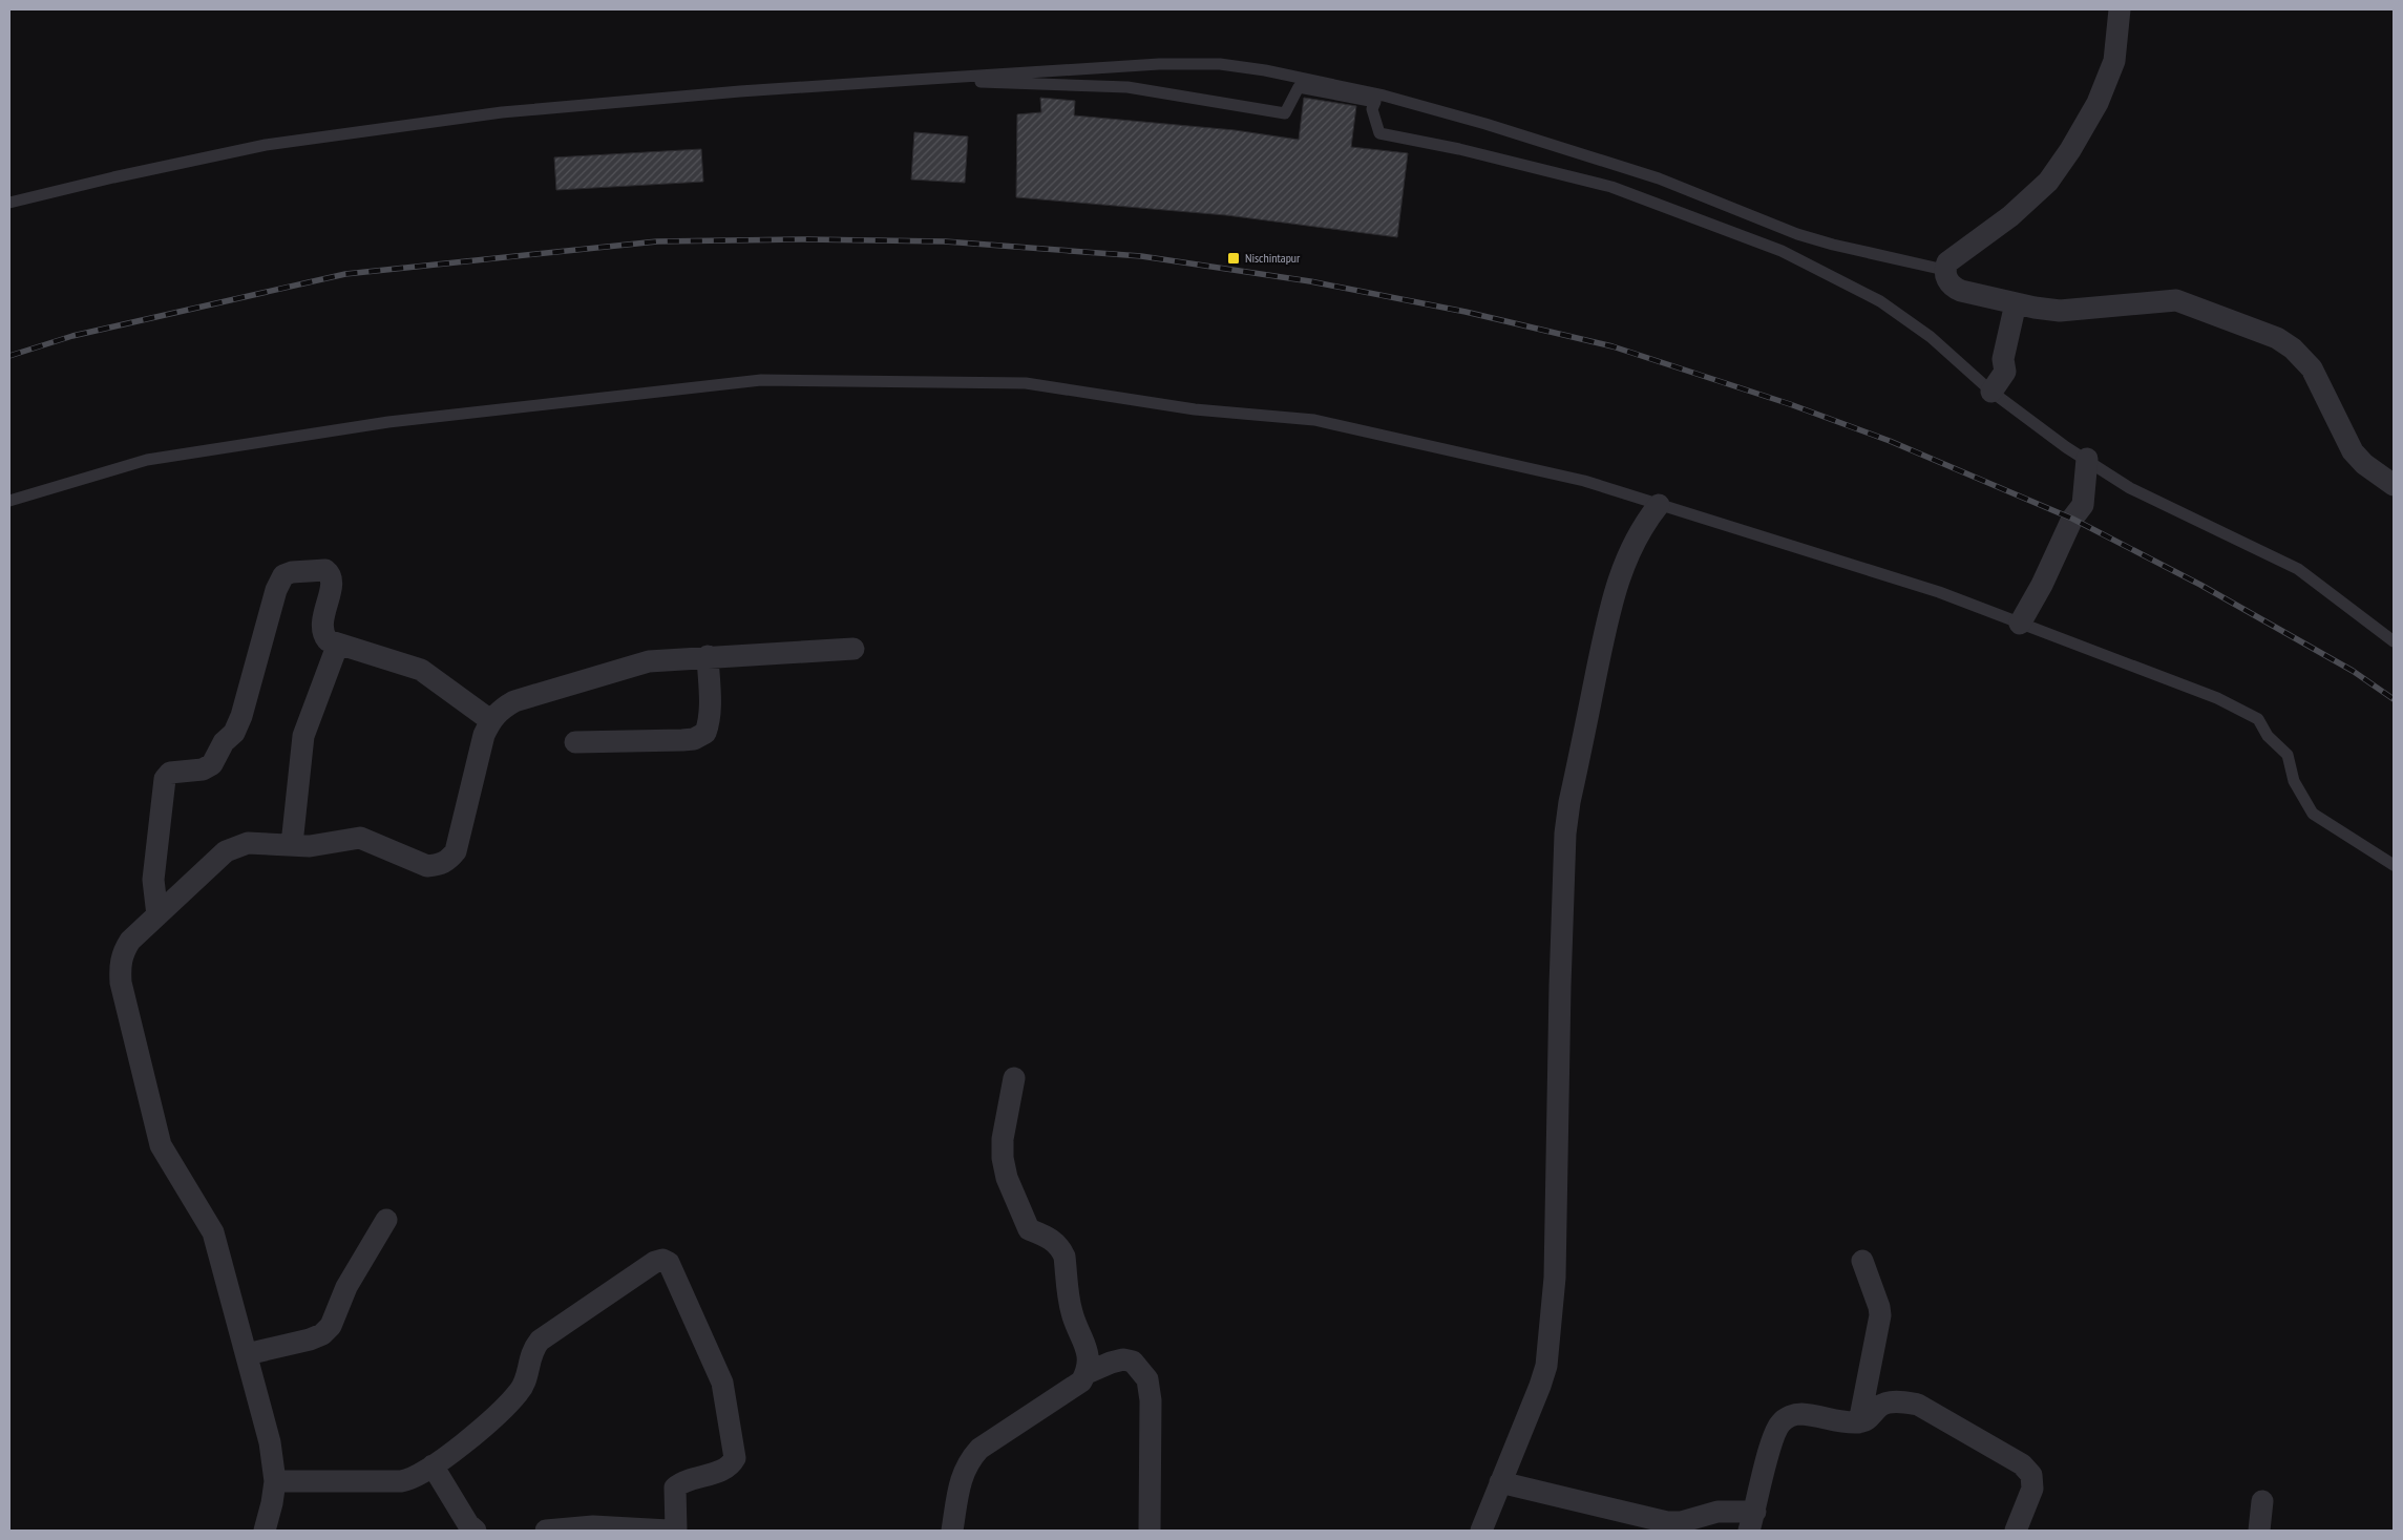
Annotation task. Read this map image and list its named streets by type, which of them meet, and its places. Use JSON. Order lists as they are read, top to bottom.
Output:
{
  "places": {
    "transit": ["Nischintapur"]
  }
}
